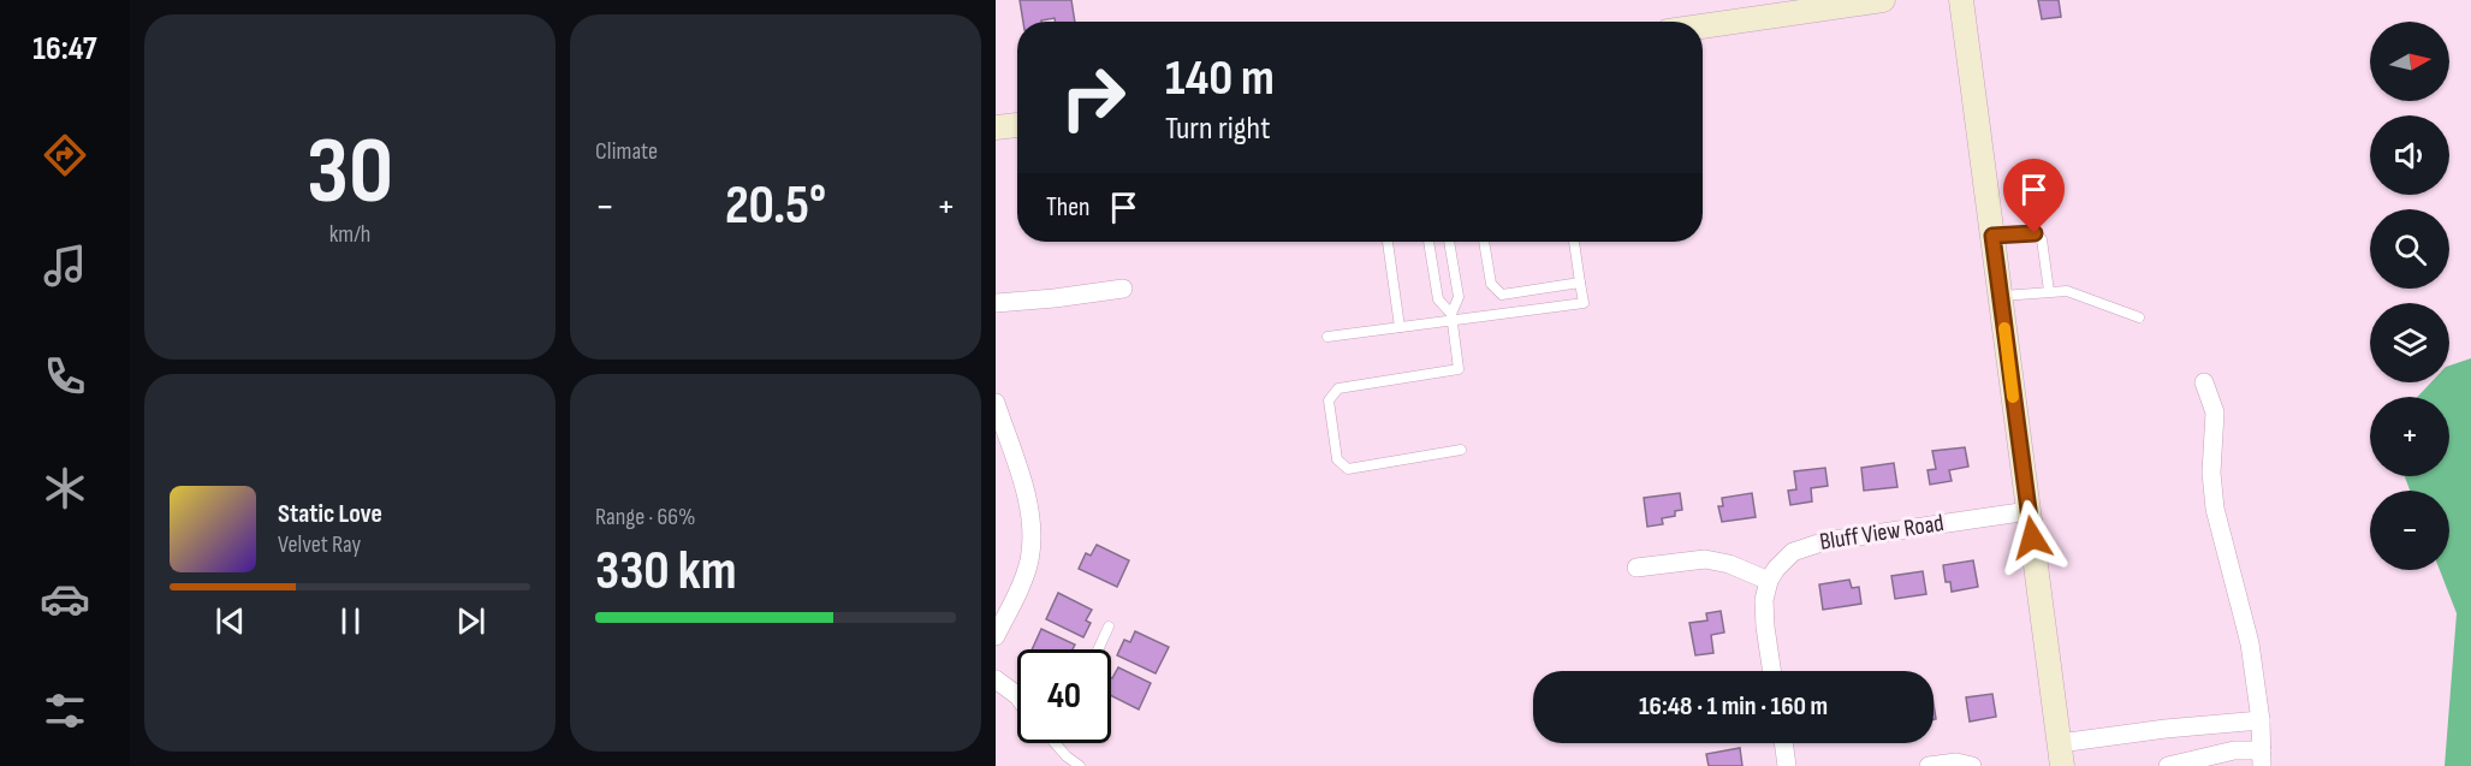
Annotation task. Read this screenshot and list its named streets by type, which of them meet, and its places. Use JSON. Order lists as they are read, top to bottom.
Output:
{
  "streets": {
    "street": ["Bluff View Road"]
  },
  "north": "right",
  "page": {
    "tabs": "16:47",
    "tile": [
      ["30", "km/h"],
      "Climate",
      ["Range · 66%", "330 km"]
    ],
    "map_buttons": ["+", "−"],
    "turn": ["140 m", "Turn right"],
    "then": "Then",
    "heat": ["−", "20.5°", "+"],
    "song": ["Static Love", "Velvet Ray"],
    "limit": "40",
    "trip": "16:48 · 1 min · 160 m"
  }
}
